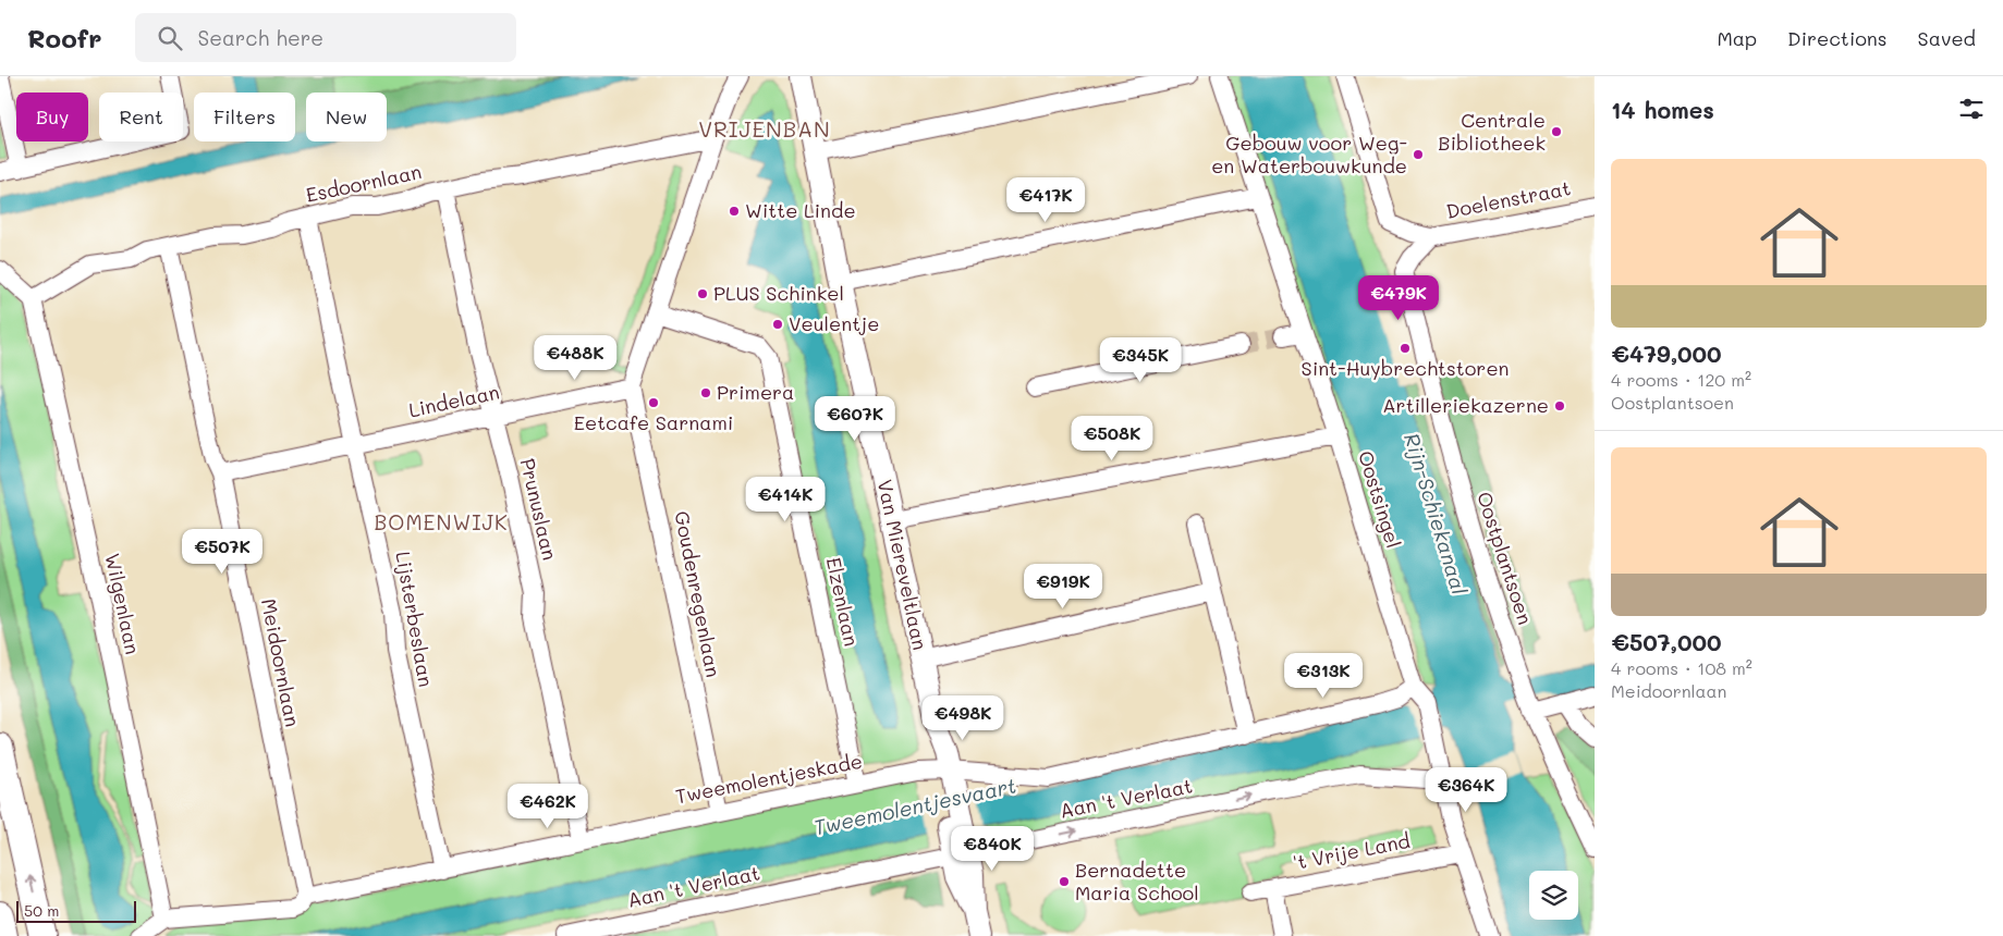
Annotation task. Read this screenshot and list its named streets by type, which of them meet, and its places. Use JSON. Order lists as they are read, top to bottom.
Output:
{
  "streets": {
    "main road": ["Van Miereveltlaan"],
    "street": [
      "Esdoornlaan",
      "Doelenstraat",
      "Lindelaan",
      "Oostsingel",
      "Prunuslaan",
      "Oostplantsoen",
      "Goudenregenlaan",
      "Elzenlaan",
      "Wilgenlaan",
      "Lijsterbeslaan",
      "Meidoornlaan",
      "Tweemolentjeskade",
      "Aan 't Verlaat",
      "'t Vrije Land"
    ]
  },
  "crossings": [
    ["Esdoornlaan", "Prunuslaan"],
    ["Esdoornlaan", "Wilgenlaan"],
    ["Esdoornlaan", "Lijsterbeslaan"],
    ["Esdoornlaan", "Meidoornlaan"],
    ["Doelenstraat", "Oostplantsoen"],
    ["Lindelaan", "Prunuslaan"],
    ["Lindelaan", "Goudenregenlaan"],
    ["Lindelaan", "Lijsterbeslaan"],
    ["Lindelaan", "Meidoornlaan"],
    ["Oostsingel", "Tweemolentjeskade"],
    ["Oostsingel", "Aan 't Verlaat"],
    ["Oostsingel", "'t Vrije Land"],
    ["Prunuslaan", "Tweemolentjeskade"],
    ["Van Miereveltlaan", "Tweemolentjeskade"],
    ["Van Miereveltlaan", "Aan 't Verlaat"],
    ["Goudenregenlaan", "Tweemolentjeskade"],
    ["Elzenlaan", "Tweemolentjeskade"],
    ["Wilgenlaan", "Tweemolentjeskade"],
    ["Lijsterbeslaan", "Tweemolentjeskade"],
    ["Meidoornlaan", "Tweemolentjeskade"]
  ],
  "one_way": ["Aan 't Verlaat"],
  "districts": ["VRIJENBAN", "BOMENWIJK"],
  "water": ["Rijn-Schiekanaal", "Tweemolentjesvaart"],
  "places": [
    "Centrale Bibliotheek",
    "Gebouw voor Weg- en Waterbouwkunde",
    "Witte Linde",
    "PLUS Schinkel",
    "Veulentje",
    "Sint-Huybrechtstoren",
    "Primera",
    "Eetcafe Sarnami",
    "Artilleriekazerne",
    "Bernadette Maria School"
  ],
  "scale_bar": "50 m",
  "page": {
    "header": "Roofr",
    "search": "Search here",
    "nav": ["Map", "Directions", "Saved"],
    "heading": "14 homes",
    "chip": [
      "Buy",
      "Rent",
      "Filters",
      "New"
    ],
    "list": [
      {
        "name": "€479,000",
        "note": "4 rooms · 120 m² · Oostplantsoen"
      },
      {
        "name": "€507,000",
        "note": "4 rooms · 108 m² · Meidoornlaan"
      }
    ],
    "price": [
      "€417K",
      "€479K",
      "€488K",
      "€345K",
      "€607K",
      "€508K",
      "€414K",
      "€507K",
      "€919K",
      "€313K",
      "€498K",
      "€364K",
      "€462K",
      "€840K"
    ],
    "scale": "50 m"
  }
}
